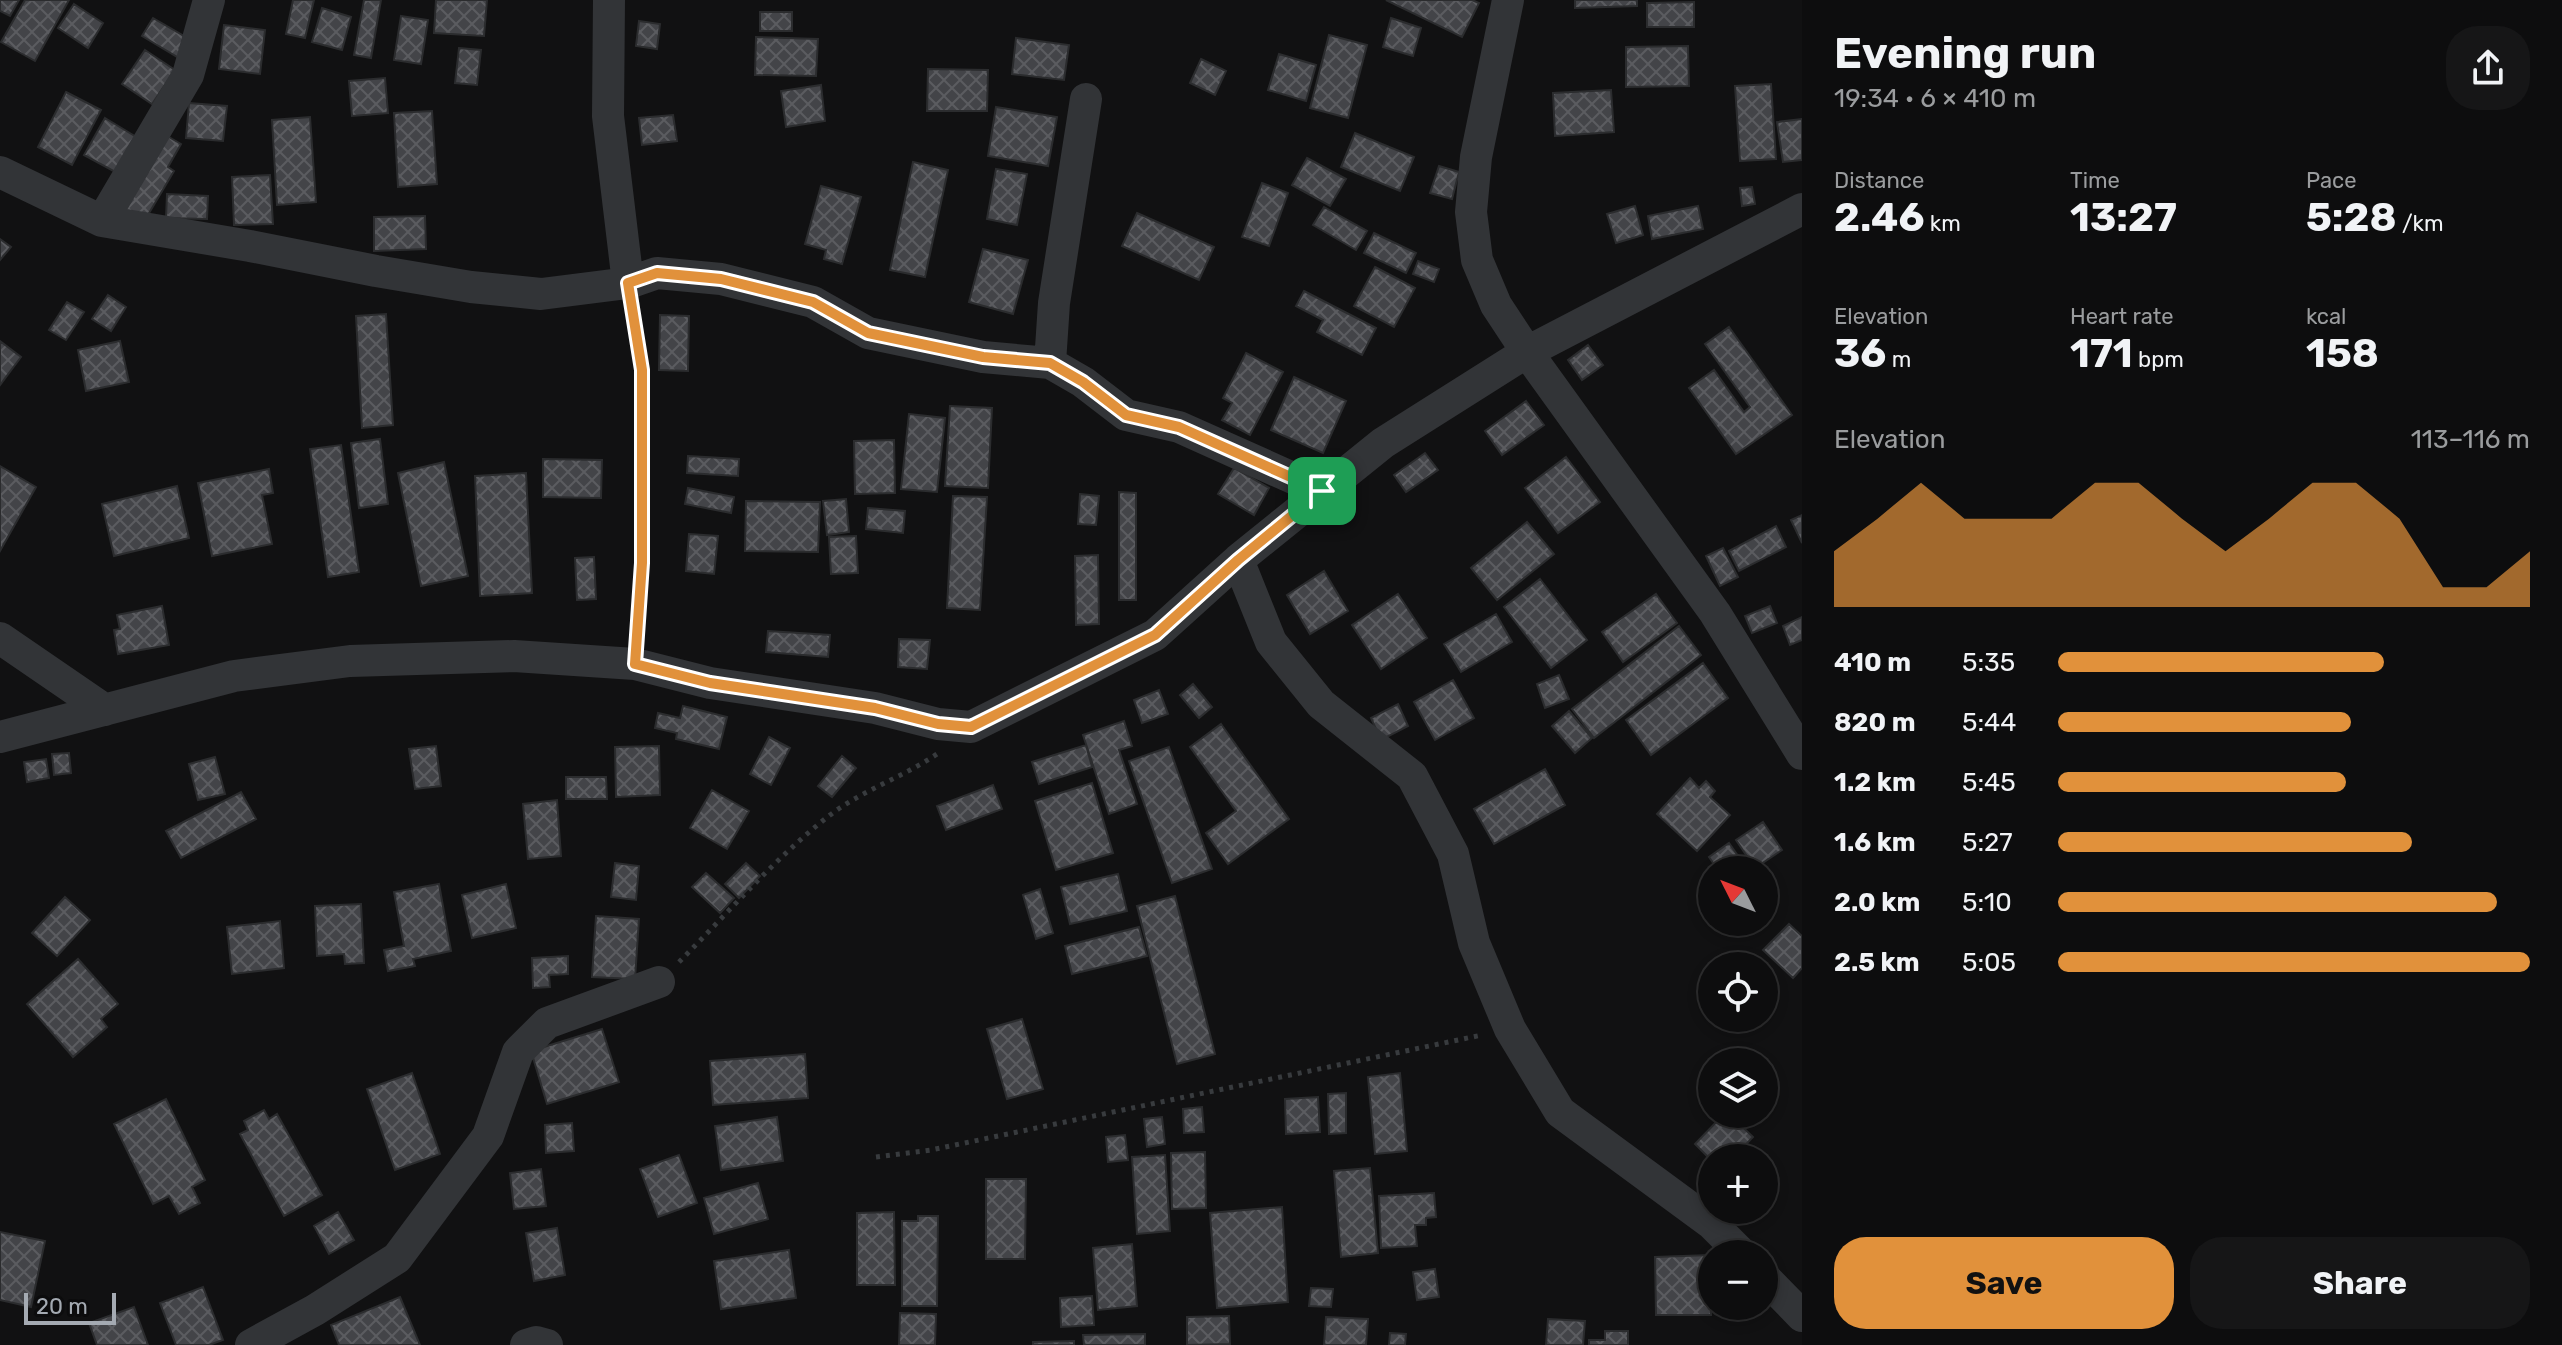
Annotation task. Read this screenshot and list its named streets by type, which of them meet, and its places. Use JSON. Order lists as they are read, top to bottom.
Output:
{
  "scale_bar": "20 m",
  "north": "top left",
  "page": {
    "heading": ["Evening run", "19:34 · 6 × 410 m"],
    "stats": [
      ["Distance", "2.46 km"],
      ["Time", "13:27"],
      ["Pace", "5:28 /km"],
      ["Elevation", "36 m"],
      ["Heart rate", "171 bpm"],
      ["kcal", "158"]
    ],
    "chart": ["Elevation", "113–116 m"],
    "list": [
      {
        "name": "410 m",
        "note": "5:35"
      },
      {
        "name": "820 m",
        "note": "5:44"
      },
      {
        "name": "1.2 km",
        "note": "5:45"
      },
      {
        "name": "1.6 km",
        "note": "5:27"
      },
      {
        "name": "2.0 km",
        "note": "5:10"
      },
      {
        "name": "2.5 km",
        "note": "5:05"
      }
    ],
    "map_buttons": ["+", "−"],
    "buttons": ["Save", "Share"],
    "scale": "20 m"
  }
}
